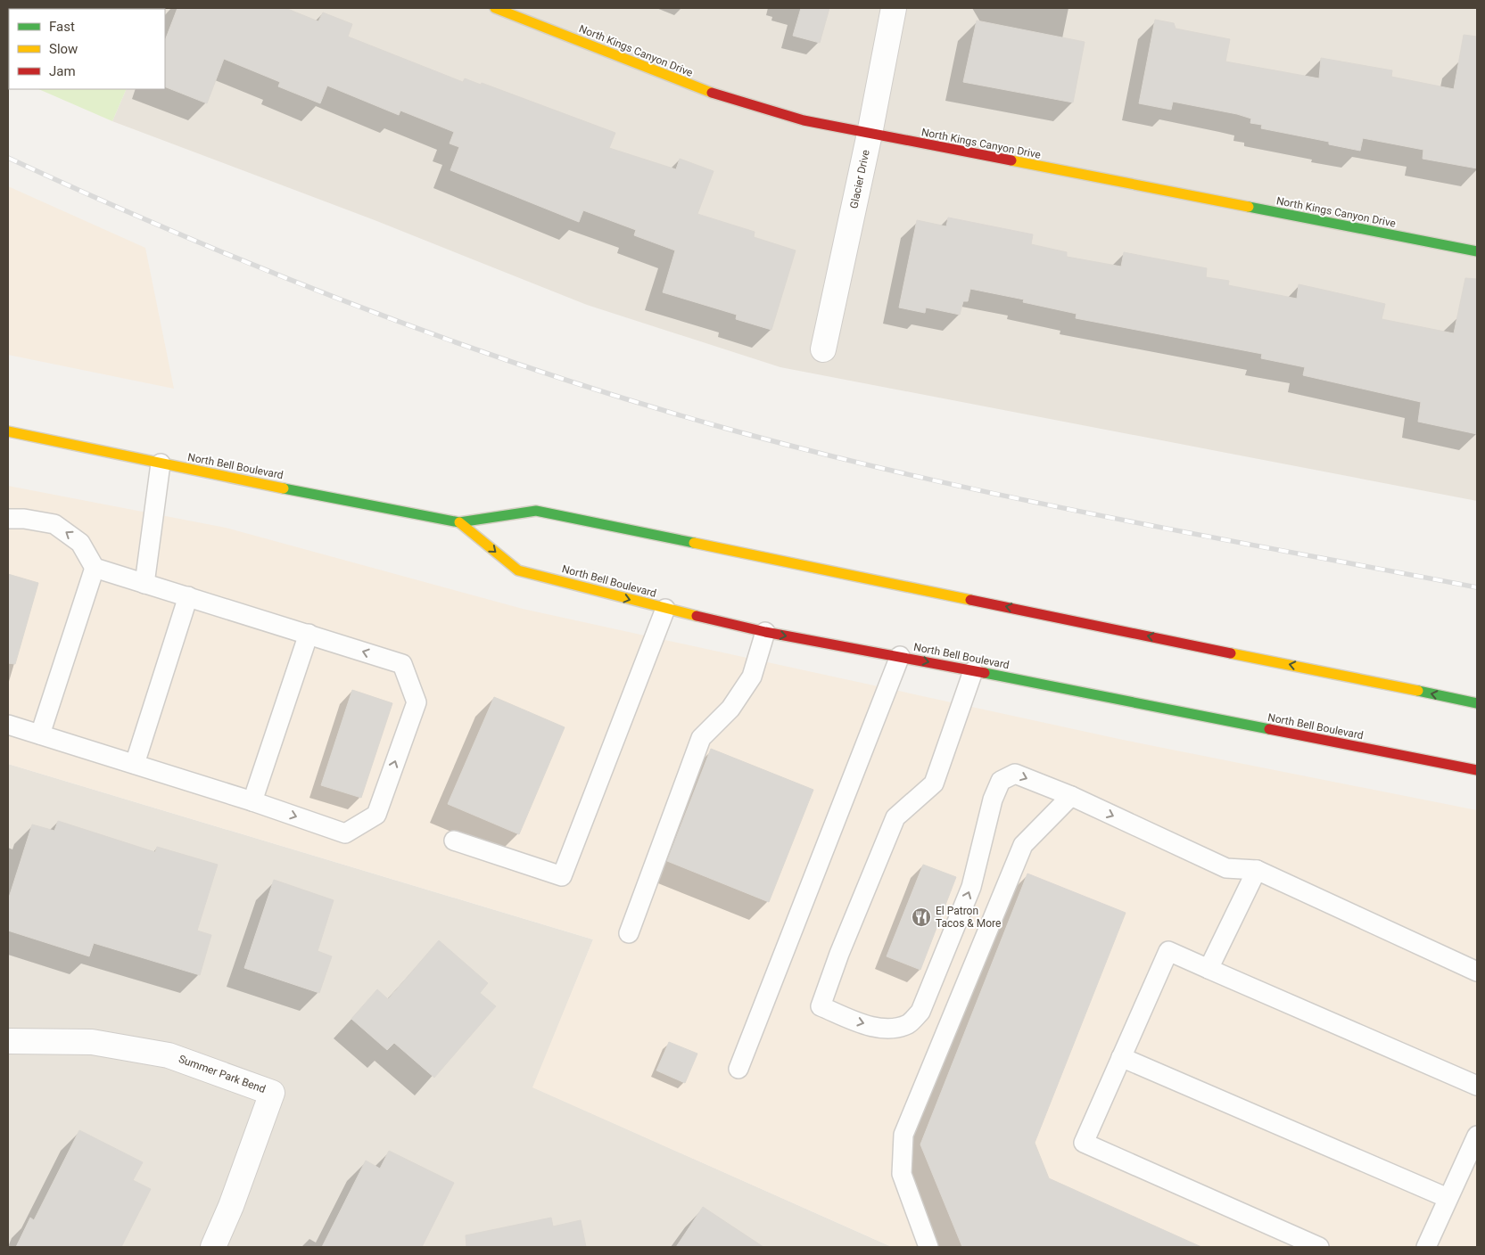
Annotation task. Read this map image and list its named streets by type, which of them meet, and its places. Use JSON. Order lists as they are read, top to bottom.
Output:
{
  "streets": {
    "main road": ["North Kings Canyon Drive", "North Bell Boulevard"],
    "street": ["Glacier Drive", "Summer Park Bend"]
  },
  "crossings": [
    ["North Kings Canyon Drive", "Glacier Drive"]
  ],
  "places": {
    "restaurant": ["El Patron Tacos & More"]
  },
  "legend": ["Fast", "Slow", "Jam"]
}
